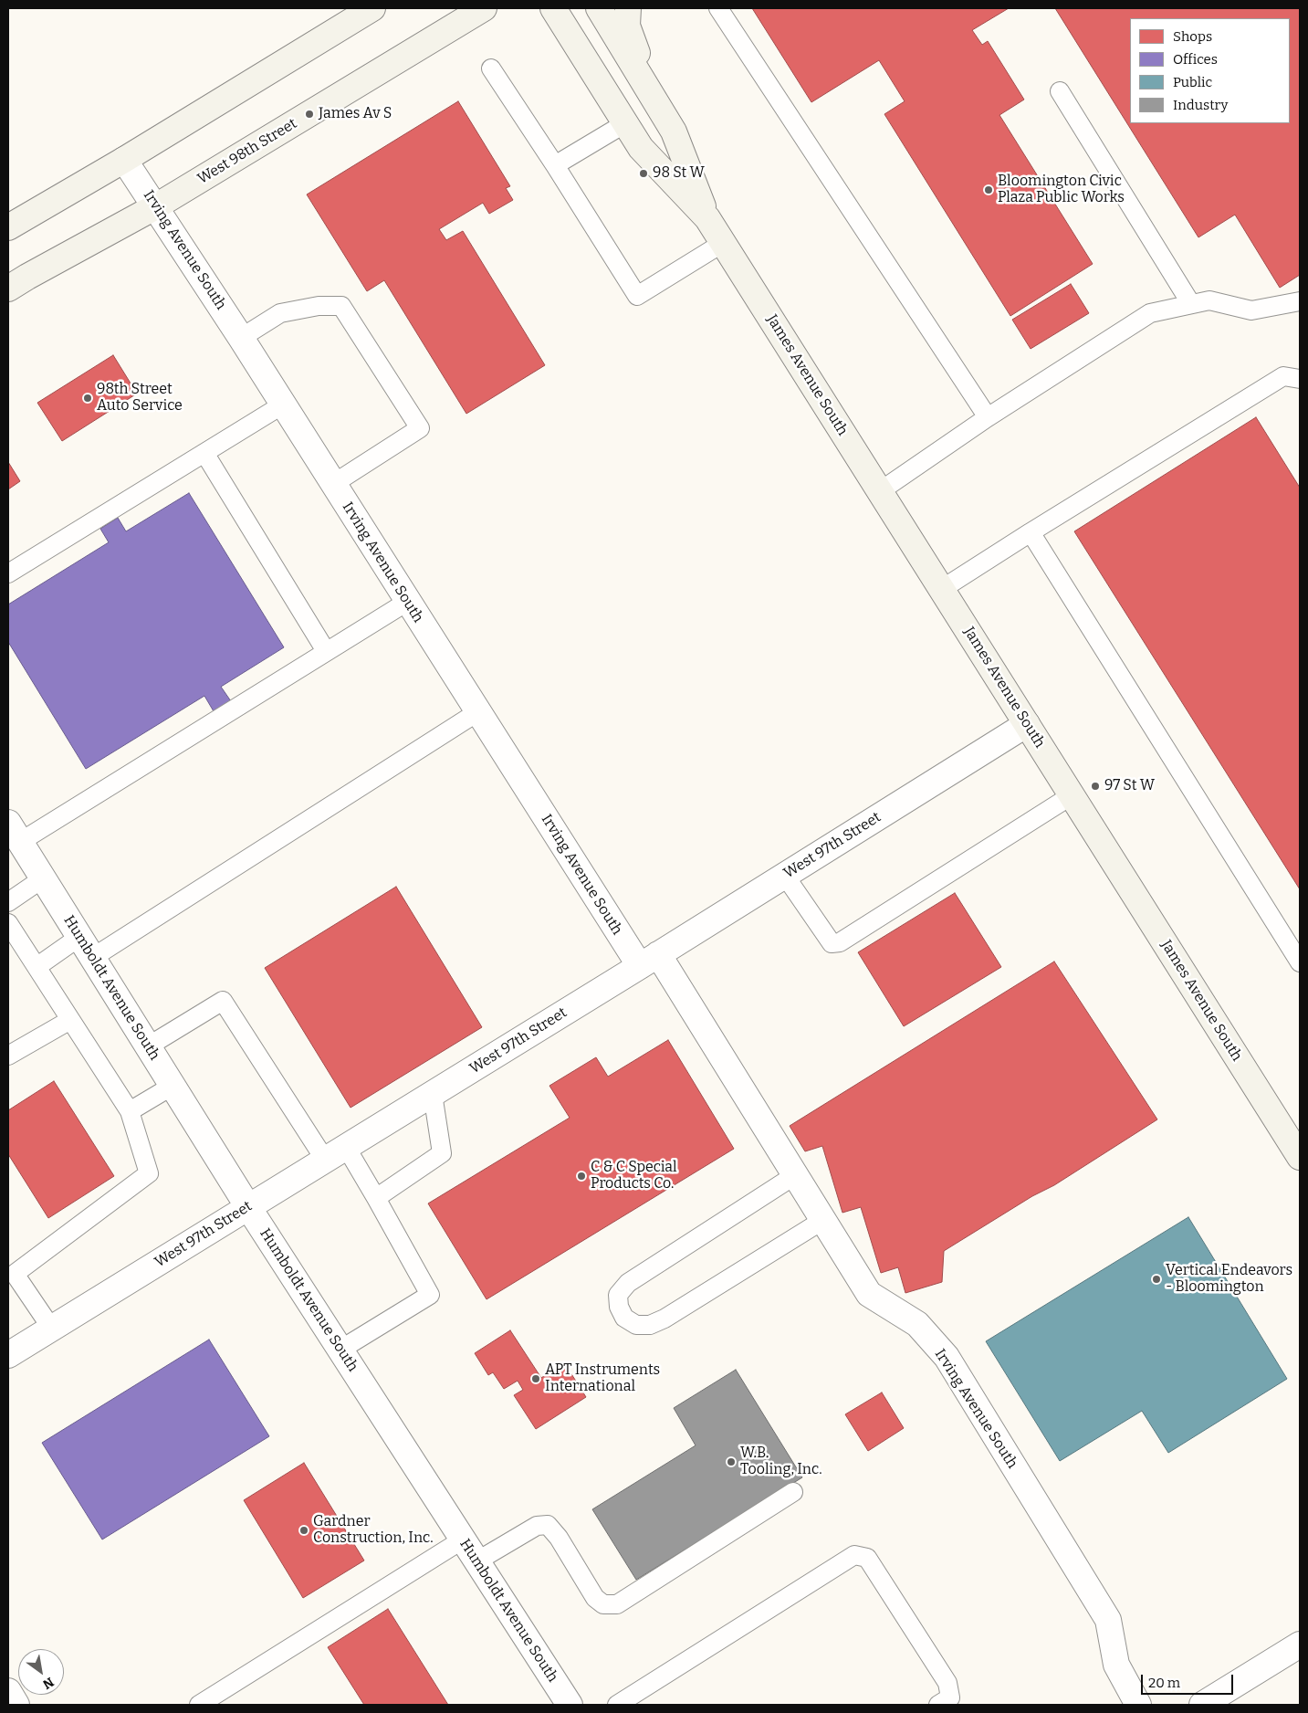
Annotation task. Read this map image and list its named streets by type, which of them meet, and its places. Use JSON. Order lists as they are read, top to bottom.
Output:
{
  "streets": {
    "street": [
      "West 98th Street",
      "Irving Avenue South",
      "James Avenue South",
      "West 97th Street",
      "Humboldt Avenue South"
    ]
  },
  "crossings": [
    ["West 98th Street", "Irving Avenue South"],
    ["Irving Avenue South", "West 97th Street"],
    ["James Avenue South", "West 97th Street"],
    ["West 97th Street", "Humboldt Avenue South"]
  ],
  "places": [
    "James Av S",
    "98 St W",
    "Bloomington Civic Plaza Public Works",
    "98th Street Auto Service",
    "97 St W",
    "C & C Special Products Co.",
    "Vertical Endeavors - Bloomington",
    "APT Instruments International",
    "W.B. Tooling, Inc.",
    "Gardner Construction, Inc."
  ],
  "legend": [
    "Shops",
    "Offices",
    "Public",
    "Industry"
  ],
  "scale_bar": "20 m",
  "north": "bottom right"
}
